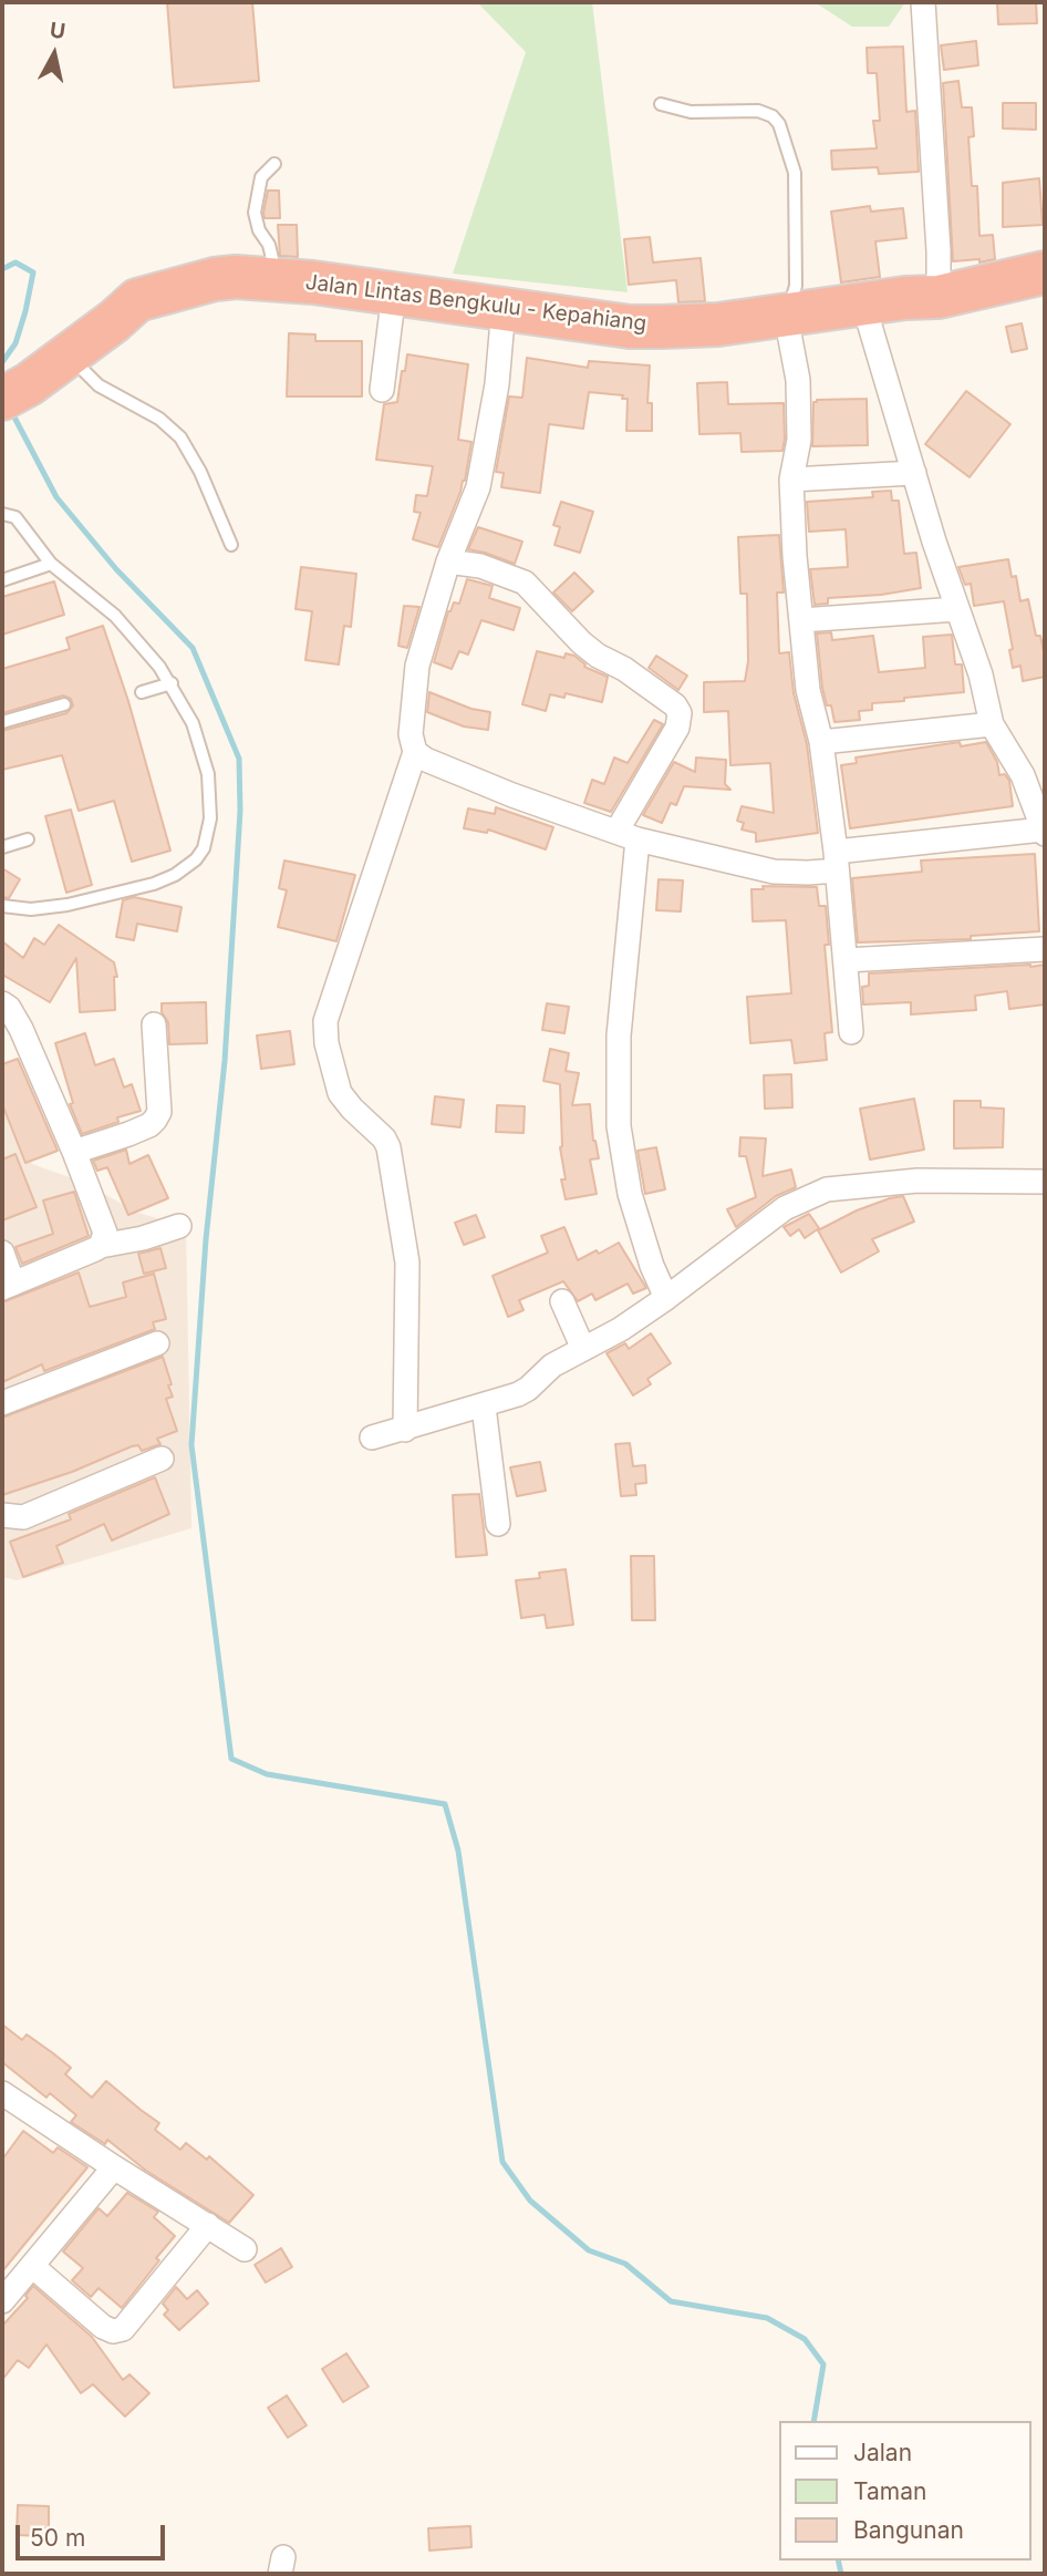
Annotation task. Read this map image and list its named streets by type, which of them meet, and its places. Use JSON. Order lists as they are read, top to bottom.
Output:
{
  "streets": {
    "highway": ["Jalan Lintas Bengkulu - Kepahiang"]
  },
  "legend": ["Jalan", "Taman", "Bangunan"],
  "scale_bar": "50 m",
  "north": "top"
}
